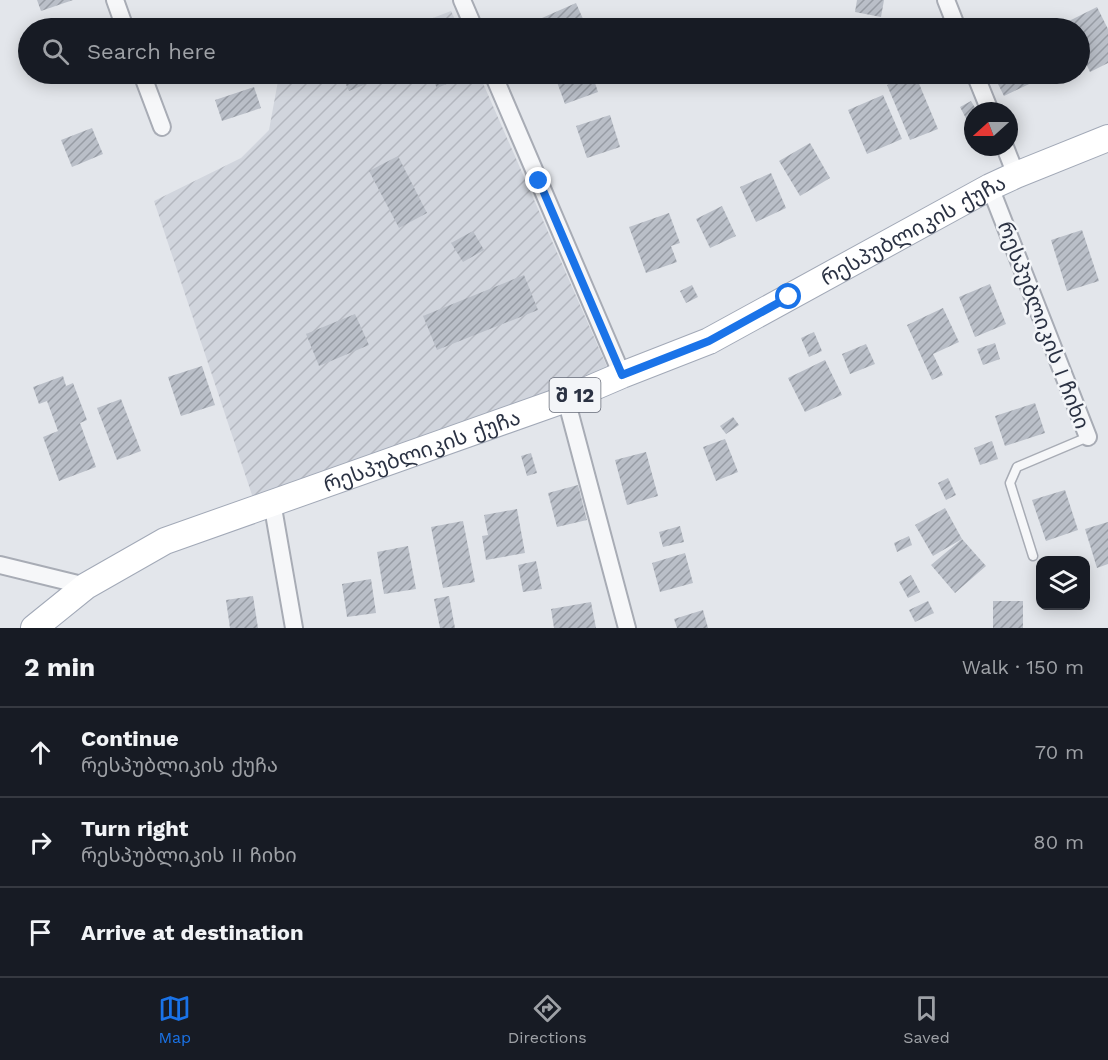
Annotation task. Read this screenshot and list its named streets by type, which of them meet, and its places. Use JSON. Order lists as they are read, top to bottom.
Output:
{
  "streets": {
    "main road": ["რესპუბლიკის ქუჩა", "შ 12"],
    "street": ["რესპუბლიკის I ჩიხი"]
  },
  "crossings": [
    ["რესპუბლიკის ქუჩა", "რესპუბლიკის I ჩიხი"]
  ],
  "north": "left",
  "page": {
    "search": "Search here",
    "heading": ["2 min", "Walk · 150 m"],
    "list": [
      ["Continue", "რესპუბლიკის ქუჩა", "70 m"],
      ["Turn right", "რესპუბლიკის II ჩიხი", "80 m"],
      "Arrive at destination"
    ],
    "nav": ["Map", "Directions", "Saved"]
  }
}
